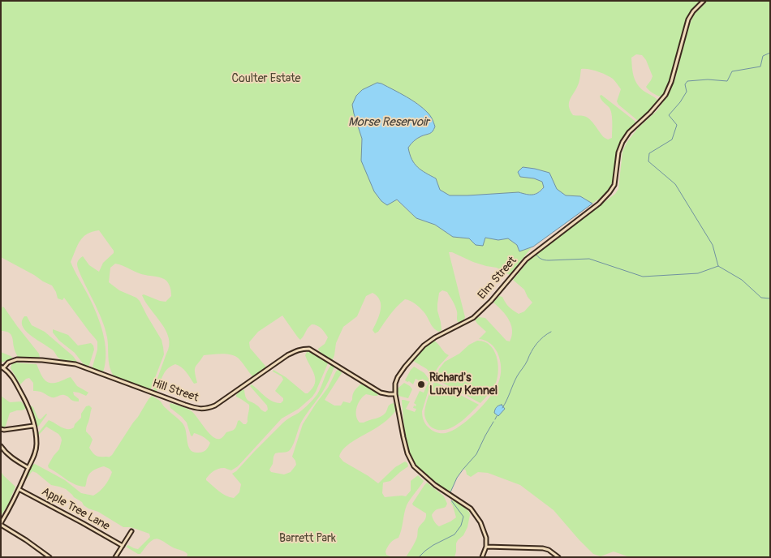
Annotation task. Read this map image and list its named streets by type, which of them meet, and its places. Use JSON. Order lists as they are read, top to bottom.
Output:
{
  "streets": {
    "street": ["Elm Street", "Hill Street", "Apple Tree Lane"]
  },
  "crossings": [
    ["Elm Street", "Hill Street"]
  ],
  "water": ["Morse Reservoir"],
  "parks": ["Coulter Estate", "Barrett Park"],
  "places": ["Richard's Luxury Kennel"]
}
